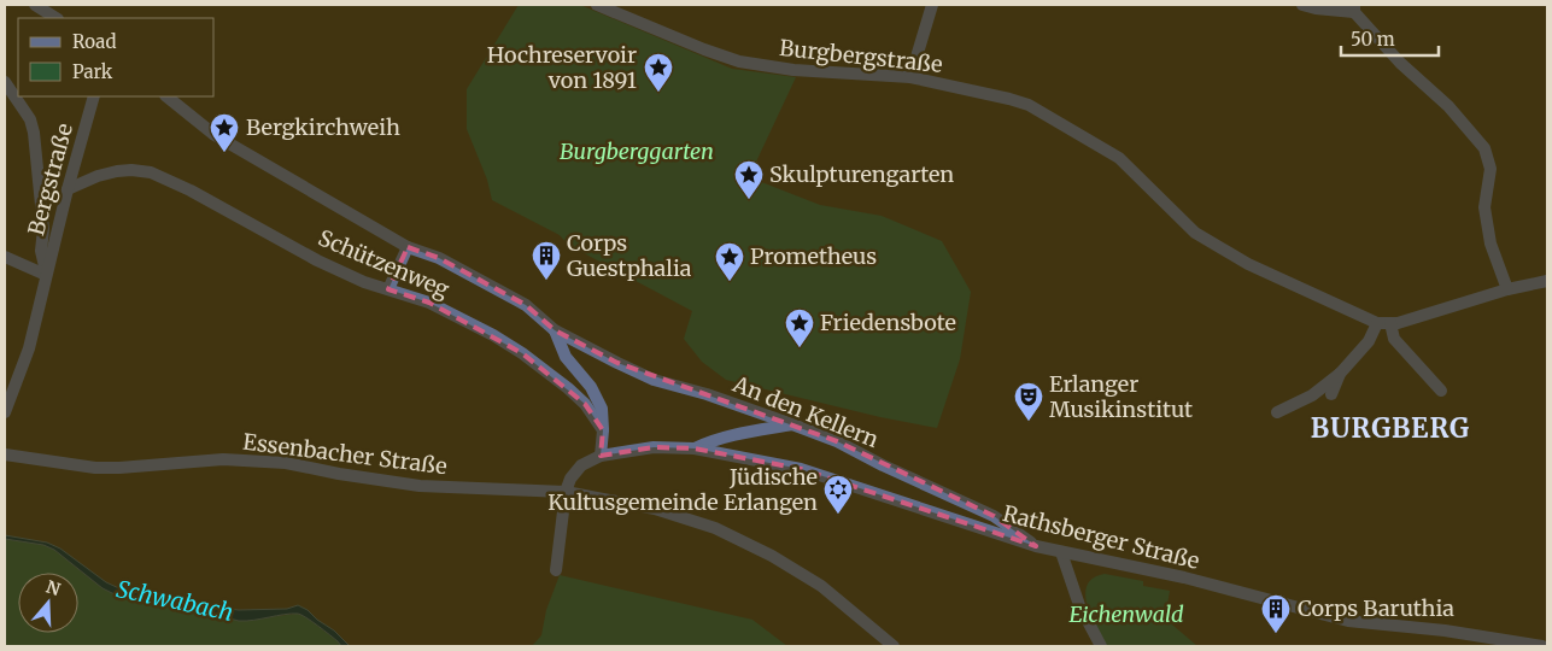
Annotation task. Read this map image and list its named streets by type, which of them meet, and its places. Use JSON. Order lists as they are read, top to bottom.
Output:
{
  "streets": {
    "street": [
      "Burgbergstraße",
      "Bergstraße",
      "Schützenweg",
      "An den Kellern",
      "Essenbacher Straße",
      "Rathsberger Straße"
    ]
  },
  "crossings": [
    ["Bergstraße", "Schützenweg"],
    ["Schützenweg", "An den Kellern"],
    ["An den Kellern", "Rathsberger Straße"],
    ["Essenbacher Straße", "Rathsberger Straße"]
  ],
  "districts": ["BURGBERG"],
  "water": ["Schwabach"],
  "parks": ["Burgberggarten", "Eichenwald"],
  "places": {
    "place": [
      "Hochreservoir von 1891",
      "Bergkirchweih",
      "Skulpturengarten",
      "Prometheus",
      "Friedensbote"
    ],
    "building": ["Corps Guestphalia", "Corps Baruthia"],
    "theatre": ["Erlanger Musikinstitut"],
    "synagogue": ["Jüdische Kultusgemeinde Erlangen"]
  },
  "legend": ["Road", "Park"],
  "scale_bar": "50 m",
  "north": "top"
}
